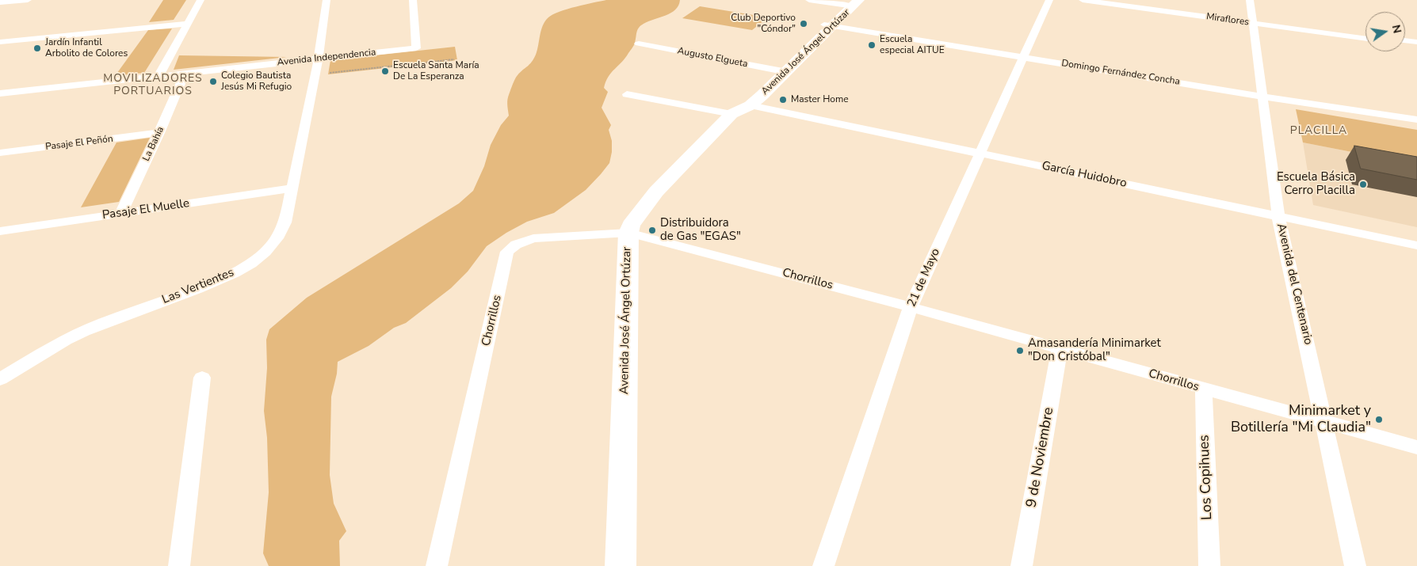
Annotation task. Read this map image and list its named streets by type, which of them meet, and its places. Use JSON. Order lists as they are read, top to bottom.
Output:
{
  "streets": {
    "street": [
      "Miraflores",
      "Avenida José Ángel Ortúzar",
      "Avenida Independencia",
      "Augusto Elgueta",
      "Domingo Fernández Concha",
      "Pasaje El Peñón",
      "La Bahía",
      "García Huidobro",
      "Pasaje El Muelle",
      "21 de Mayo",
      "Chorrillos",
      "Avenida del Centenario",
      "Las Vertientes",
      "9 de Noviembre",
      "Los Copihues"
    ]
  },
  "crossings": [
    ["Miraflores", "Avenida del Centenario"],
    ["Avenida José Ángel Ortúzar", "Augusto Elgueta"],
    ["Avenida José Ángel Ortúzar", "Domingo Fernández Concha"],
    ["Avenida José Ángel Ortúzar", "García Huidobro"],
    ["Avenida José Ángel Ortúzar", "Chorrillos"],
    ["Avenida Independencia", "La Bahía"],
    ["Avenida Independencia", "Las Vertientes"],
    ["Domingo Fernández Concha", "21 de Mayo"],
    ["Domingo Fernández Concha", "Avenida del Centenario"],
    ["Pasaje El Peñón", "La Bahía"],
    ["La Bahía", "Pasaje El Muelle"],
    ["García Huidobro", "21 de Mayo"],
    ["García Huidobro", "Avenida del Centenario"],
    ["Pasaje El Muelle", "Las Vertientes"],
    ["21 de Mayo", "Chorrillos"],
    ["Chorrillos", "Avenida del Centenario"],
    ["Chorrillos", "9 de Noviembre"],
    ["Chorrillos", "Los Copihues"]
  ],
  "districts": ["MOVILIZADORES PORTUARIOS", "PLACILLA"],
  "places": [
    "Club Deportivo \"Cóndor\"",
    "Escuela especial AITUE",
    "Jardín Infantil Arbolito de Colores",
    "Escuela Santa María De La Esperanza",
    "Colegio Bautista Jesús Mi Refugio",
    "Master Home",
    "Escuela Básica Cerro Placilla",
    "Distribuidora de Gas \"EGAS\"",
    "Amasandería Minimarket \"Don Cristóbal\"",
    "Minimarket y Botillería \"Mi Claudia\""
  ],
  "north": "right"
}
